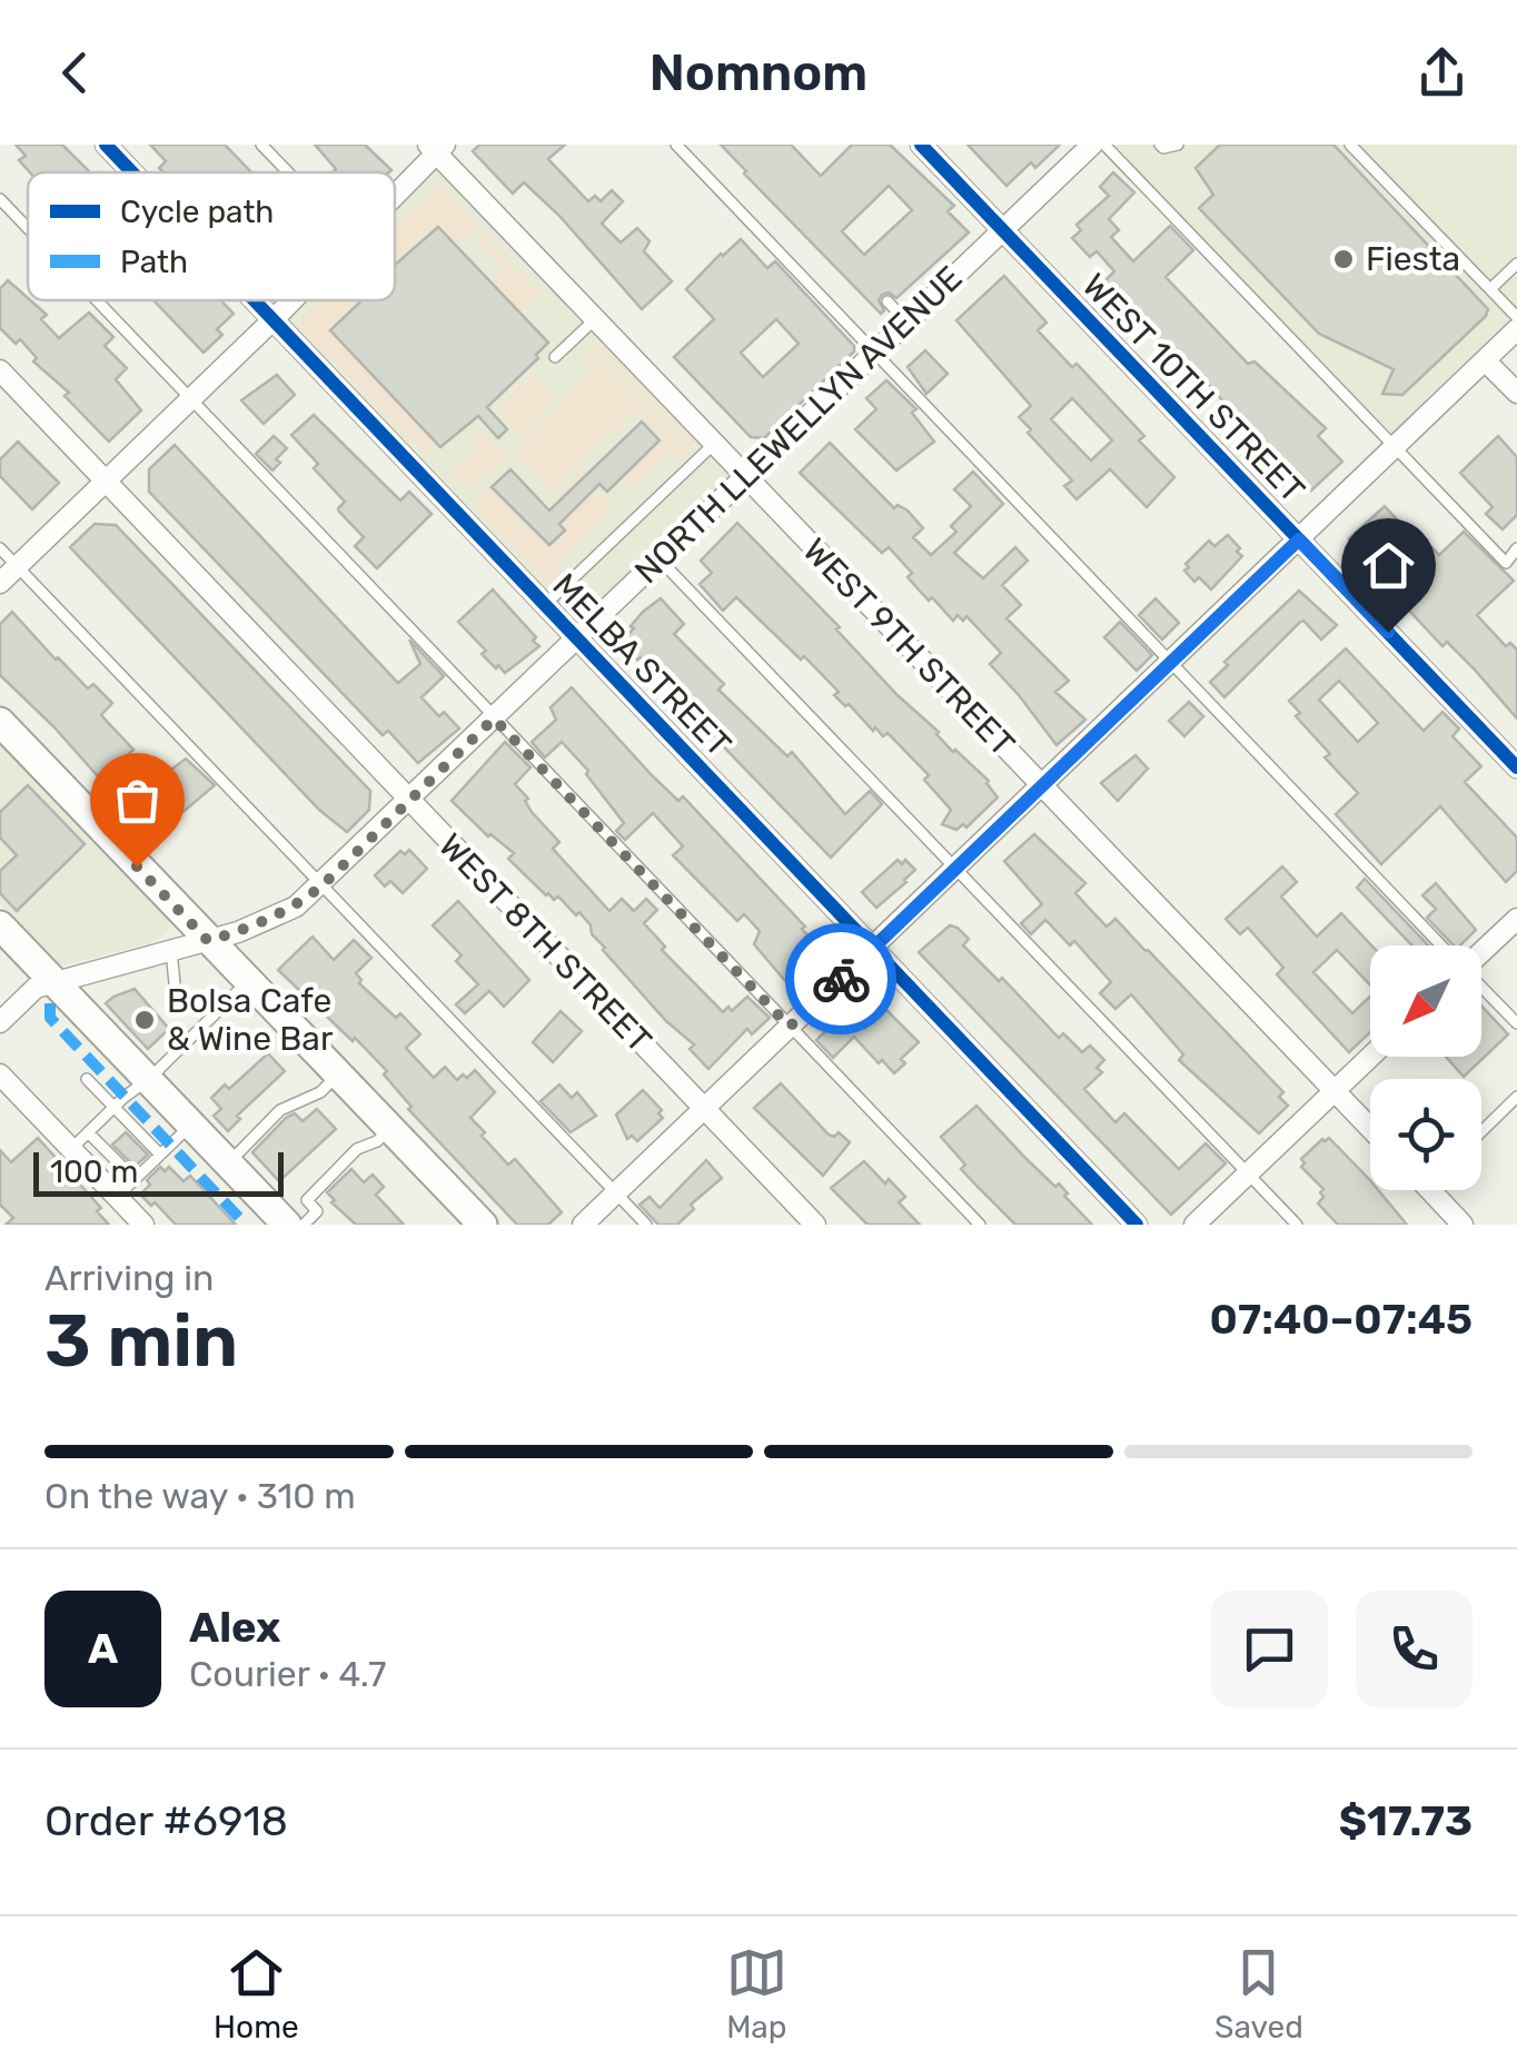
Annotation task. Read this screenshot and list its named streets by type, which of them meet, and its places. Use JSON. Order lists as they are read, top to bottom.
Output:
{
  "streets": {
    "street": [
      "WEST 10TH STREET",
      "NORTH LLEWELLYN AVENUE",
      "WEST 9TH STREET",
      "MELBA STREET",
      "WEST 8TH STREET"
    ]
  },
  "crossings": [
    ["WEST 10TH STREET", "NORTH LLEWELLYN AVENUE"],
    ["NORTH LLEWELLYN AVENUE", "WEST 9TH STREET"],
    ["NORTH LLEWELLYN AVENUE", "MELBA STREET"],
    ["NORTH LLEWELLYN AVENUE", "WEST 8TH STREET"]
  ],
  "places": ["Fiesta", "Bolsa Cafe & Wine Bar"],
  "legend": ["Cycle path", "Path"],
  "scale_bar": "100 m",
  "north": "bottom left",
  "page": {
    "header": "Nomnom",
    "scale": "100 m",
    "heading": ["3 min", "Arriving in", "07:40–07:45"],
    "panel": [
      "Alex",
      "Courier · 4.7",
      "Order #6918",
      "$17.73"
    ],
    "bar": "On the way · 310 m",
    "round": "A",
    "tabs": ["Home", "Map", "Saved"]
  }
}
